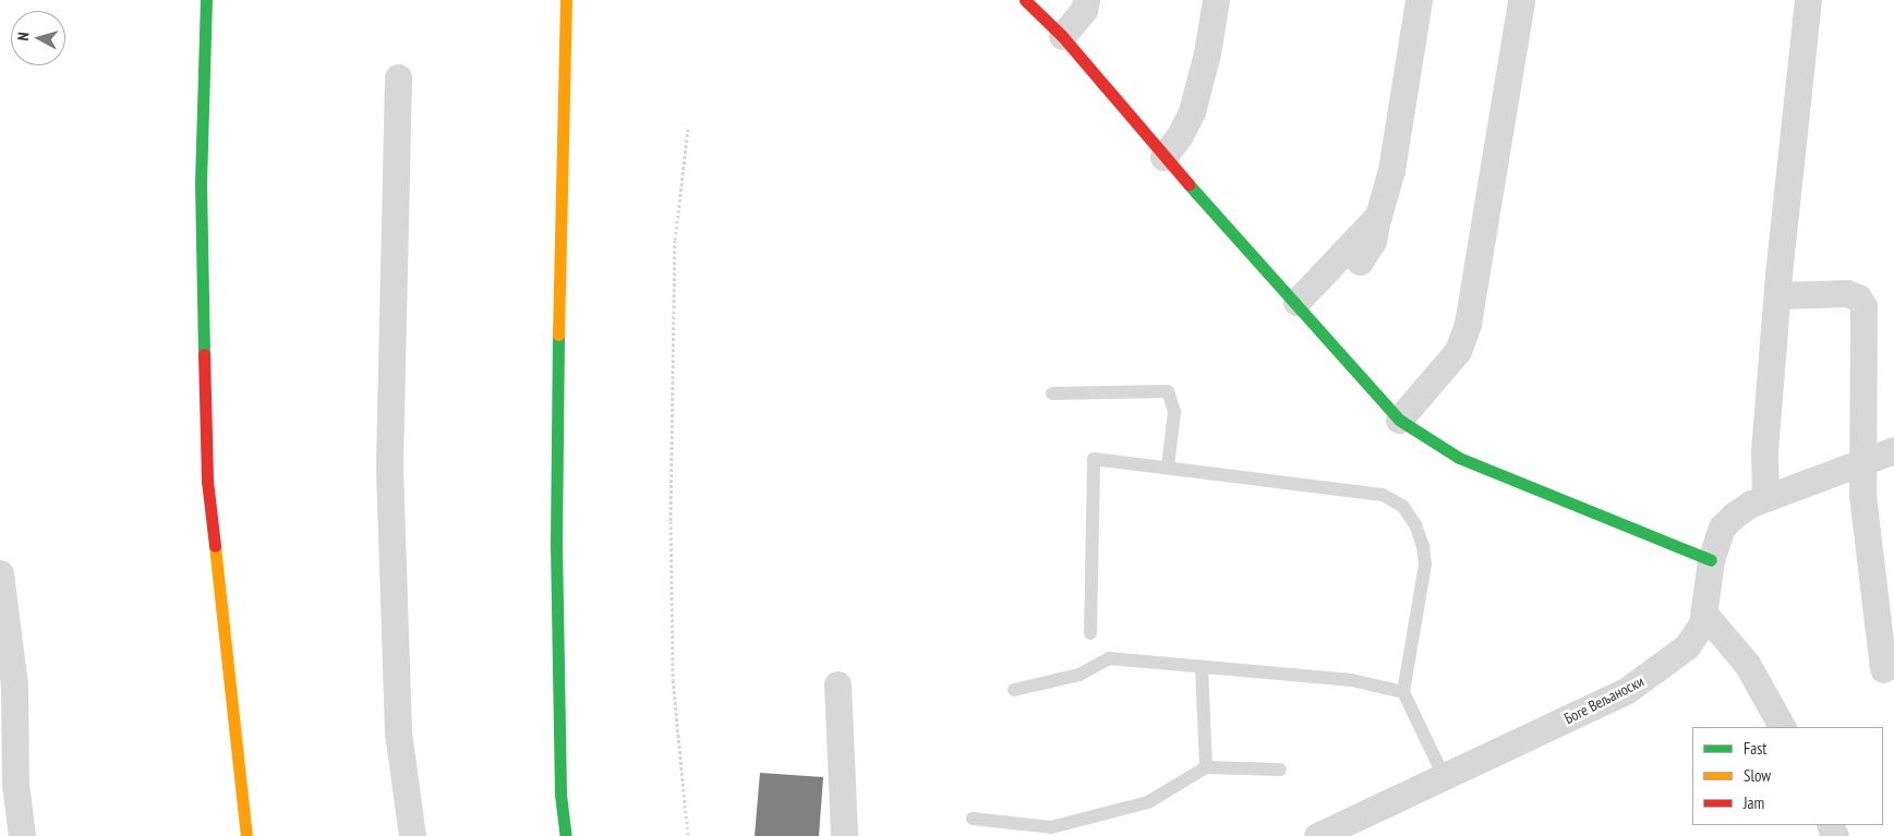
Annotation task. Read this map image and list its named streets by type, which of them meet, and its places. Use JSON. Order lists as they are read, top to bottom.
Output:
{
  "streets": {
    "street": ["Боге Вељаноски"]
  },
  "legend": ["Fast", "Slow", "Jam"],
  "north": "left"
}
